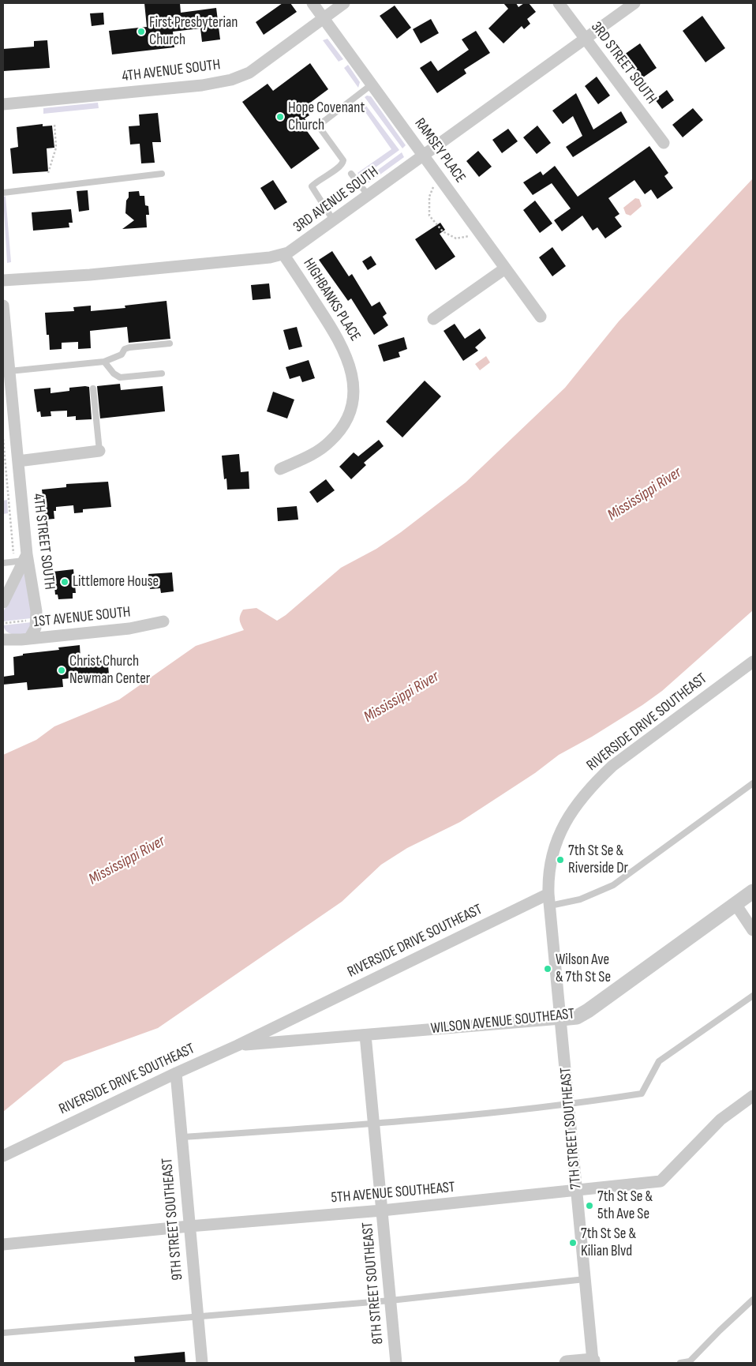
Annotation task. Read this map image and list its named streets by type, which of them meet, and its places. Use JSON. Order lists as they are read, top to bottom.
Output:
{
  "streets": {
    "street": [
      "3RD STREET SOUTH",
      "4TH AVENUE SOUTH",
      "RAMSEY PLACE",
      "3RD AVENUE SOUTH",
      "HIGHBANKS PLACE",
      "4TH STREET SOUTH",
      "1ST AVENUE SOUTH",
      "RIVERSIDE DRIVE SOUTHEAST",
      "WILSON AVENUE SOUTHEAST",
      "7TH STREET SOUTHEAST",
      "5TH AVENUE SOUTHEAST",
      "9TH STREET SOUTHEAST",
      "8TH STREET SOUTHEAST"
    ]
  },
  "crossings": [
    ["3RD STREET SOUTH", "3RD AVENUE SOUTH"],
    ["4TH AVENUE SOUTH", "RAMSEY PLACE"],
    ["RAMSEY PLACE", "3RD AVENUE SOUTH"],
    ["3RD AVENUE SOUTH", "HIGHBANKS PLACE"],
    ["4TH STREET SOUTH", "1ST AVENUE SOUTH"],
    ["RIVERSIDE DRIVE SOUTHEAST", "WILSON AVENUE SOUTHEAST"],
    ["RIVERSIDE DRIVE SOUTHEAST", "7TH STREET SOUTHEAST"],
    ["RIVERSIDE DRIVE SOUTHEAST", "9TH STREET SOUTHEAST"],
    ["WILSON AVENUE SOUTHEAST", "7TH STREET SOUTHEAST"],
    ["WILSON AVENUE SOUTHEAST", "8TH STREET SOUTHEAST"],
    ["7TH STREET SOUTHEAST", "5TH AVENUE SOUTHEAST"],
    ["5TH AVENUE SOUTHEAST", "9TH STREET SOUTHEAST"],
    ["5TH AVENUE SOUTHEAST", "8TH STREET SOUTHEAST"]
  ],
  "water": ["Mississippi River"],
  "places": [
    "First Presbyterian Church",
    "Hope Covenant Church",
    "Littlemore House",
    "Christ Church Newman Center",
    "7th St Se & Riverside Dr",
    "Wilson Ave & 7th St Se",
    "7th St Se & 5th Ave Se",
    "7th St Se & Kilian Blvd"
  ]
}
